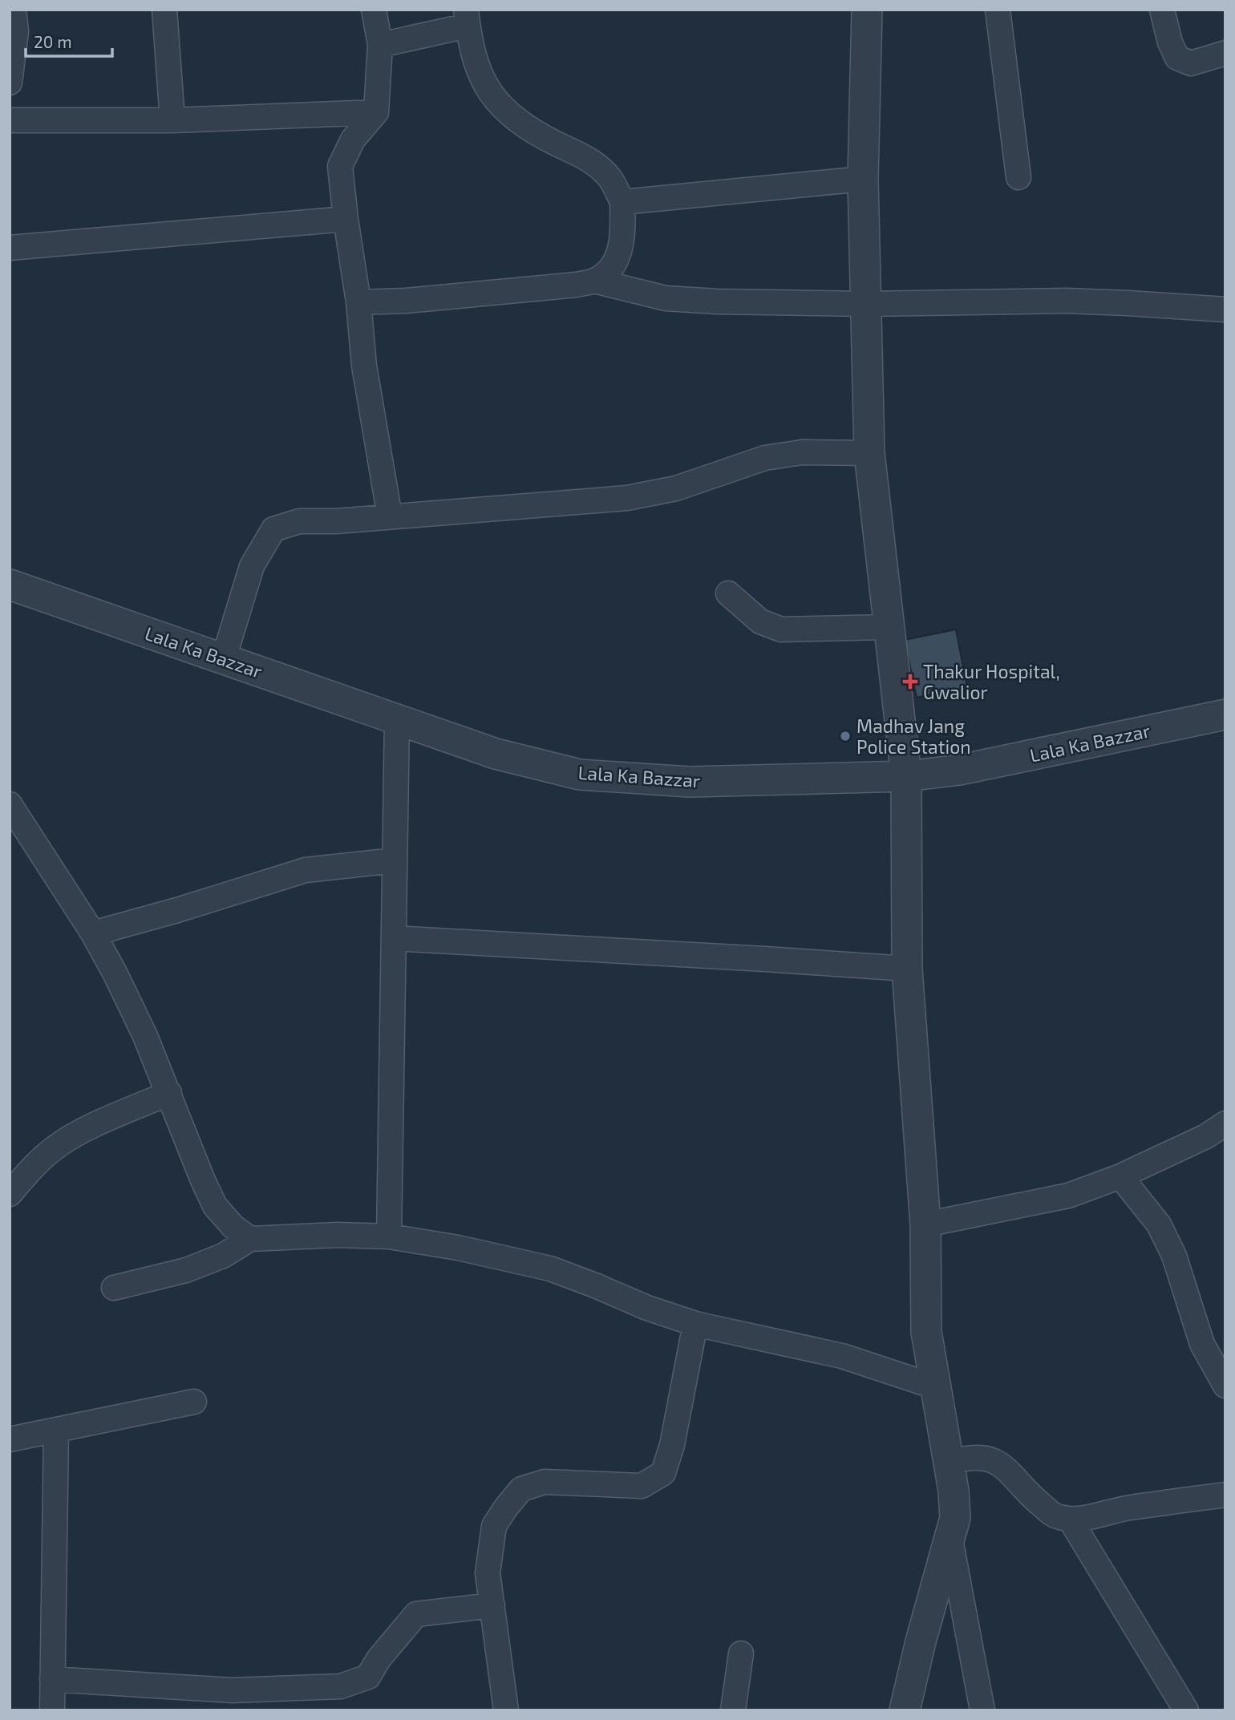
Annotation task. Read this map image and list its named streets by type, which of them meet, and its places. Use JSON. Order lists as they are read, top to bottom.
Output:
{
  "streets": {
    "street": ["Lala Ka Bazzar"]
  },
  "places": {
    "health": ["Thakur Hospital, Gwalior"],
    "other": ["Madhav Jang Police Station"]
  },
  "scale_bar": "20 m"
}
